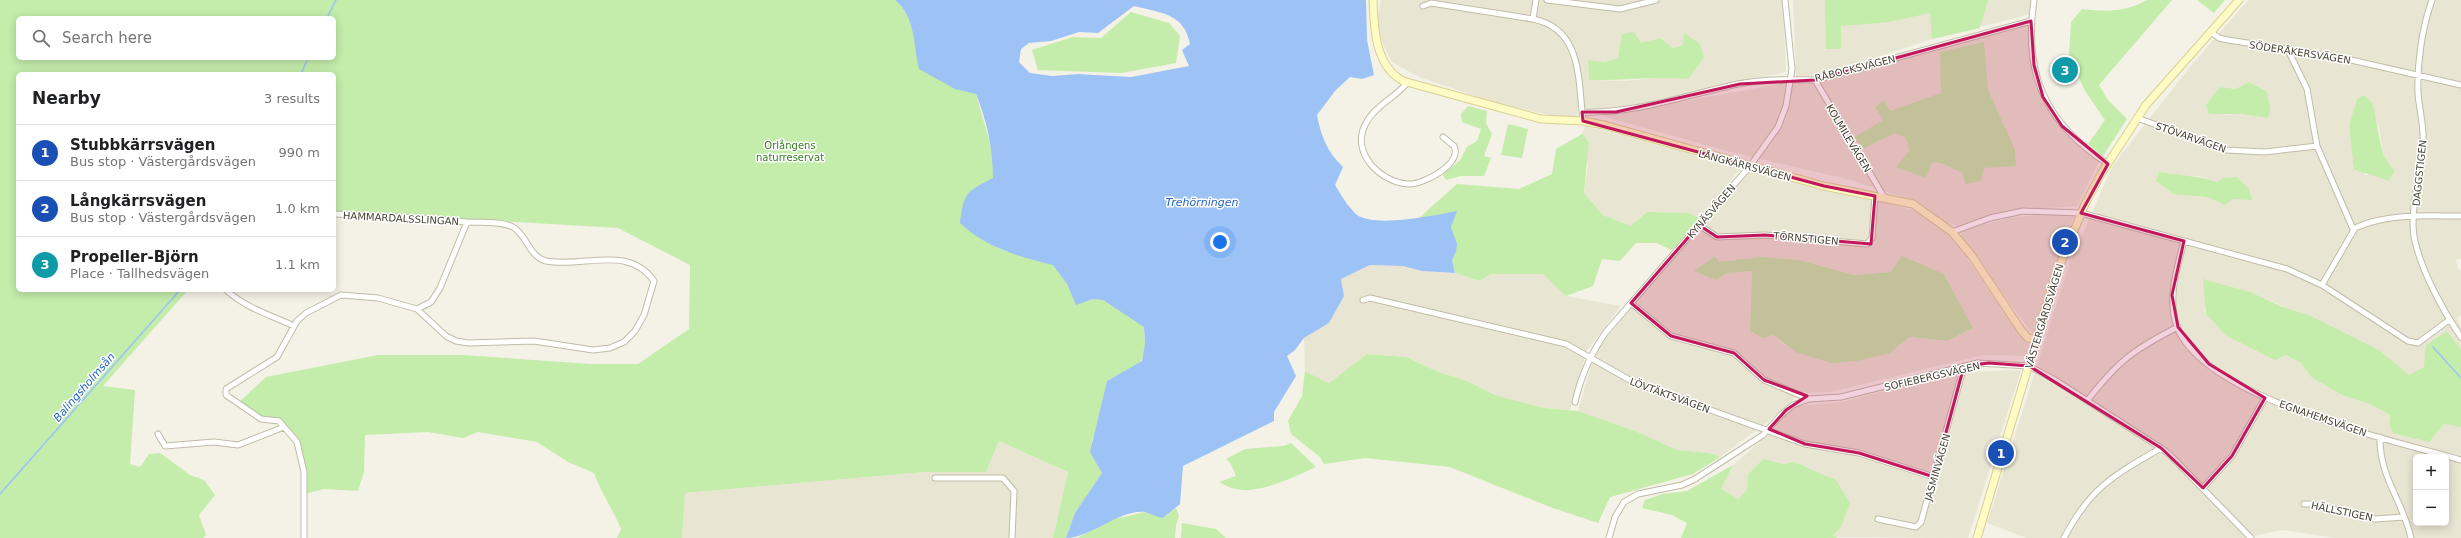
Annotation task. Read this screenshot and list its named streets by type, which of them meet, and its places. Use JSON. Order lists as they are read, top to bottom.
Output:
{
  "streets": {
    "street": [
      "SÖDERÅKERSVÄGEN",
      "RÅBOCKSVÄGEN",
      "STÖVARVÄGEN",
      "KOLMILEVÄGEN",
      "LÅNGKÄRRSVÄGEN",
      "DAGGSTIGEN",
      "KYNÄSVÄGEN",
      "HAMMARDALSSLINGAN",
      "TÖRNSTIGEN",
      "VÄSTERGÅRDSVÄGEN",
      "SOFIEBERGSVÄGEN",
      "LÖVTÄKTSVÄGEN",
      "EGNAHEMSVÄGEN",
      "JASMINVÄGEN",
      "HÄLLSTIGEN"
    ]
  },
  "crossings": [
    ["SÖDERÅKERSVÄGEN", "DAGGSTIGEN"],
    ["SÖDERÅKERSVÄGEN", "VÄSTERGÅRDSVÄGEN"],
    ["RÅBOCKSVÄGEN", "KOLMILEVÄGEN"],
    ["RÅBOCKSVÄGEN", "KYNÄSVÄGEN"],
    ["STÖVARVÄGEN", "VÄSTERGÅRDSVÄGEN"],
    ["KOLMILEVÄGEN", "LÅNGKÄRRSVÄGEN"],
    ["LÅNGKÄRRSVÄGEN", "KYNÄSVÄGEN"],
    ["LÅNGKÄRRSVÄGEN", "TÖRNSTIGEN"],
    ["LÅNGKÄRRSVÄGEN", "VÄSTERGÅRDSVÄGEN"],
    ["KYNÄSVÄGEN", "TÖRNSTIGEN"],
    ["KYNÄSVÄGEN", "LÖVTÄKTSVÄGEN"],
    ["VÄSTERGÅRDSVÄGEN", "SOFIEBERGSVÄGEN"],
    ["SOFIEBERGSVÄGEN", "LÖVTÄKTSVÄGEN"],
    ["SOFIEBERGSVÄGEN", "JASMINVÄGEN"],
    ["LÖVTÄKTSVÄGEN", "JASMINVÄGEN"]
  ],
  "water": ["Trehörningen", "Balingsholmsån"],
  "parks": ["Orlångens naturreservat"],
  "page": {
    "search": "Search here",
    "pins": ["3", "2", "1"],
    "heading": ["Nearby", "3 results"],
    "list": [
      {
        "mark": "1",
        "name": "Stubbkärrsvägen",
        "note": "Bus stop · Västergårdsvägen",
        "value": "990 m"
      },
      {
        "mark": "2",
        "name": "Långkärrsvägen",
        "note": "Bus stop · Västergårdsvägen",
        "value": "1.0 km"
      },
      {
        "mark": "3",
        "name": "Propeller-Björn",
        "note": "Place · Tallhedsvägen",
        "value": "1.1 km"
      }
    ],
    "map_buttons": ["+", "−"]
  }
}
